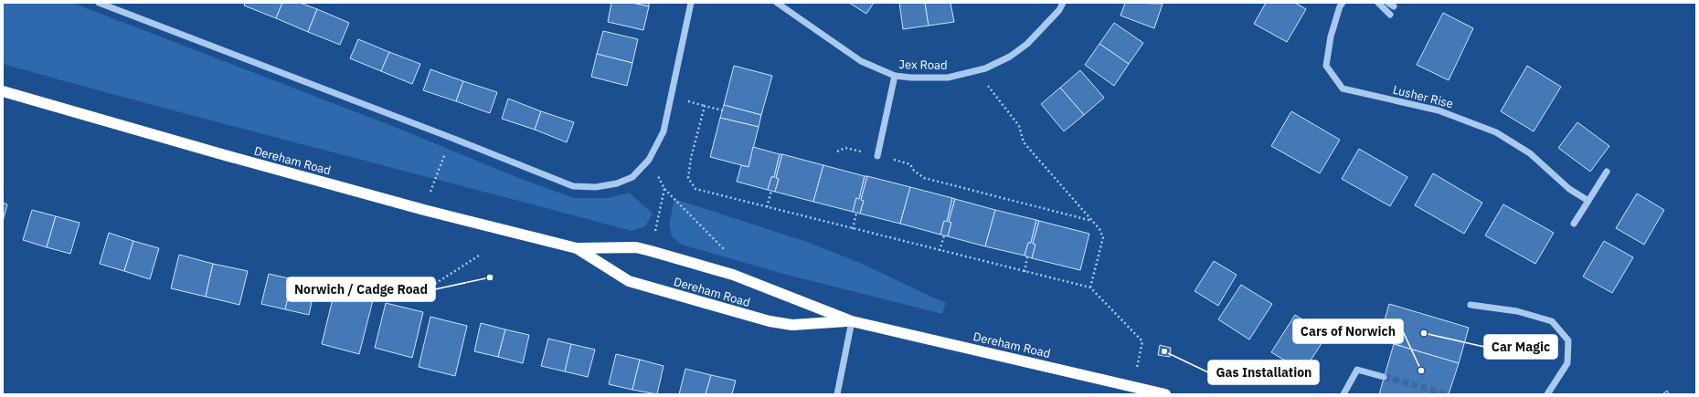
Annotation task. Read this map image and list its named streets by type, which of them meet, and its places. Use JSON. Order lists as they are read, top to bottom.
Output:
{
  "streets": {
    "highway": ["Dereham Road"],
    "street": ["Jex Road", "Lusher Rise"]
  },
  "places": [
    "Norwich / Cadge Road",
    "Car Magic",
    "Gas Installation",
    "Cars of Norwich"
  ]
}
